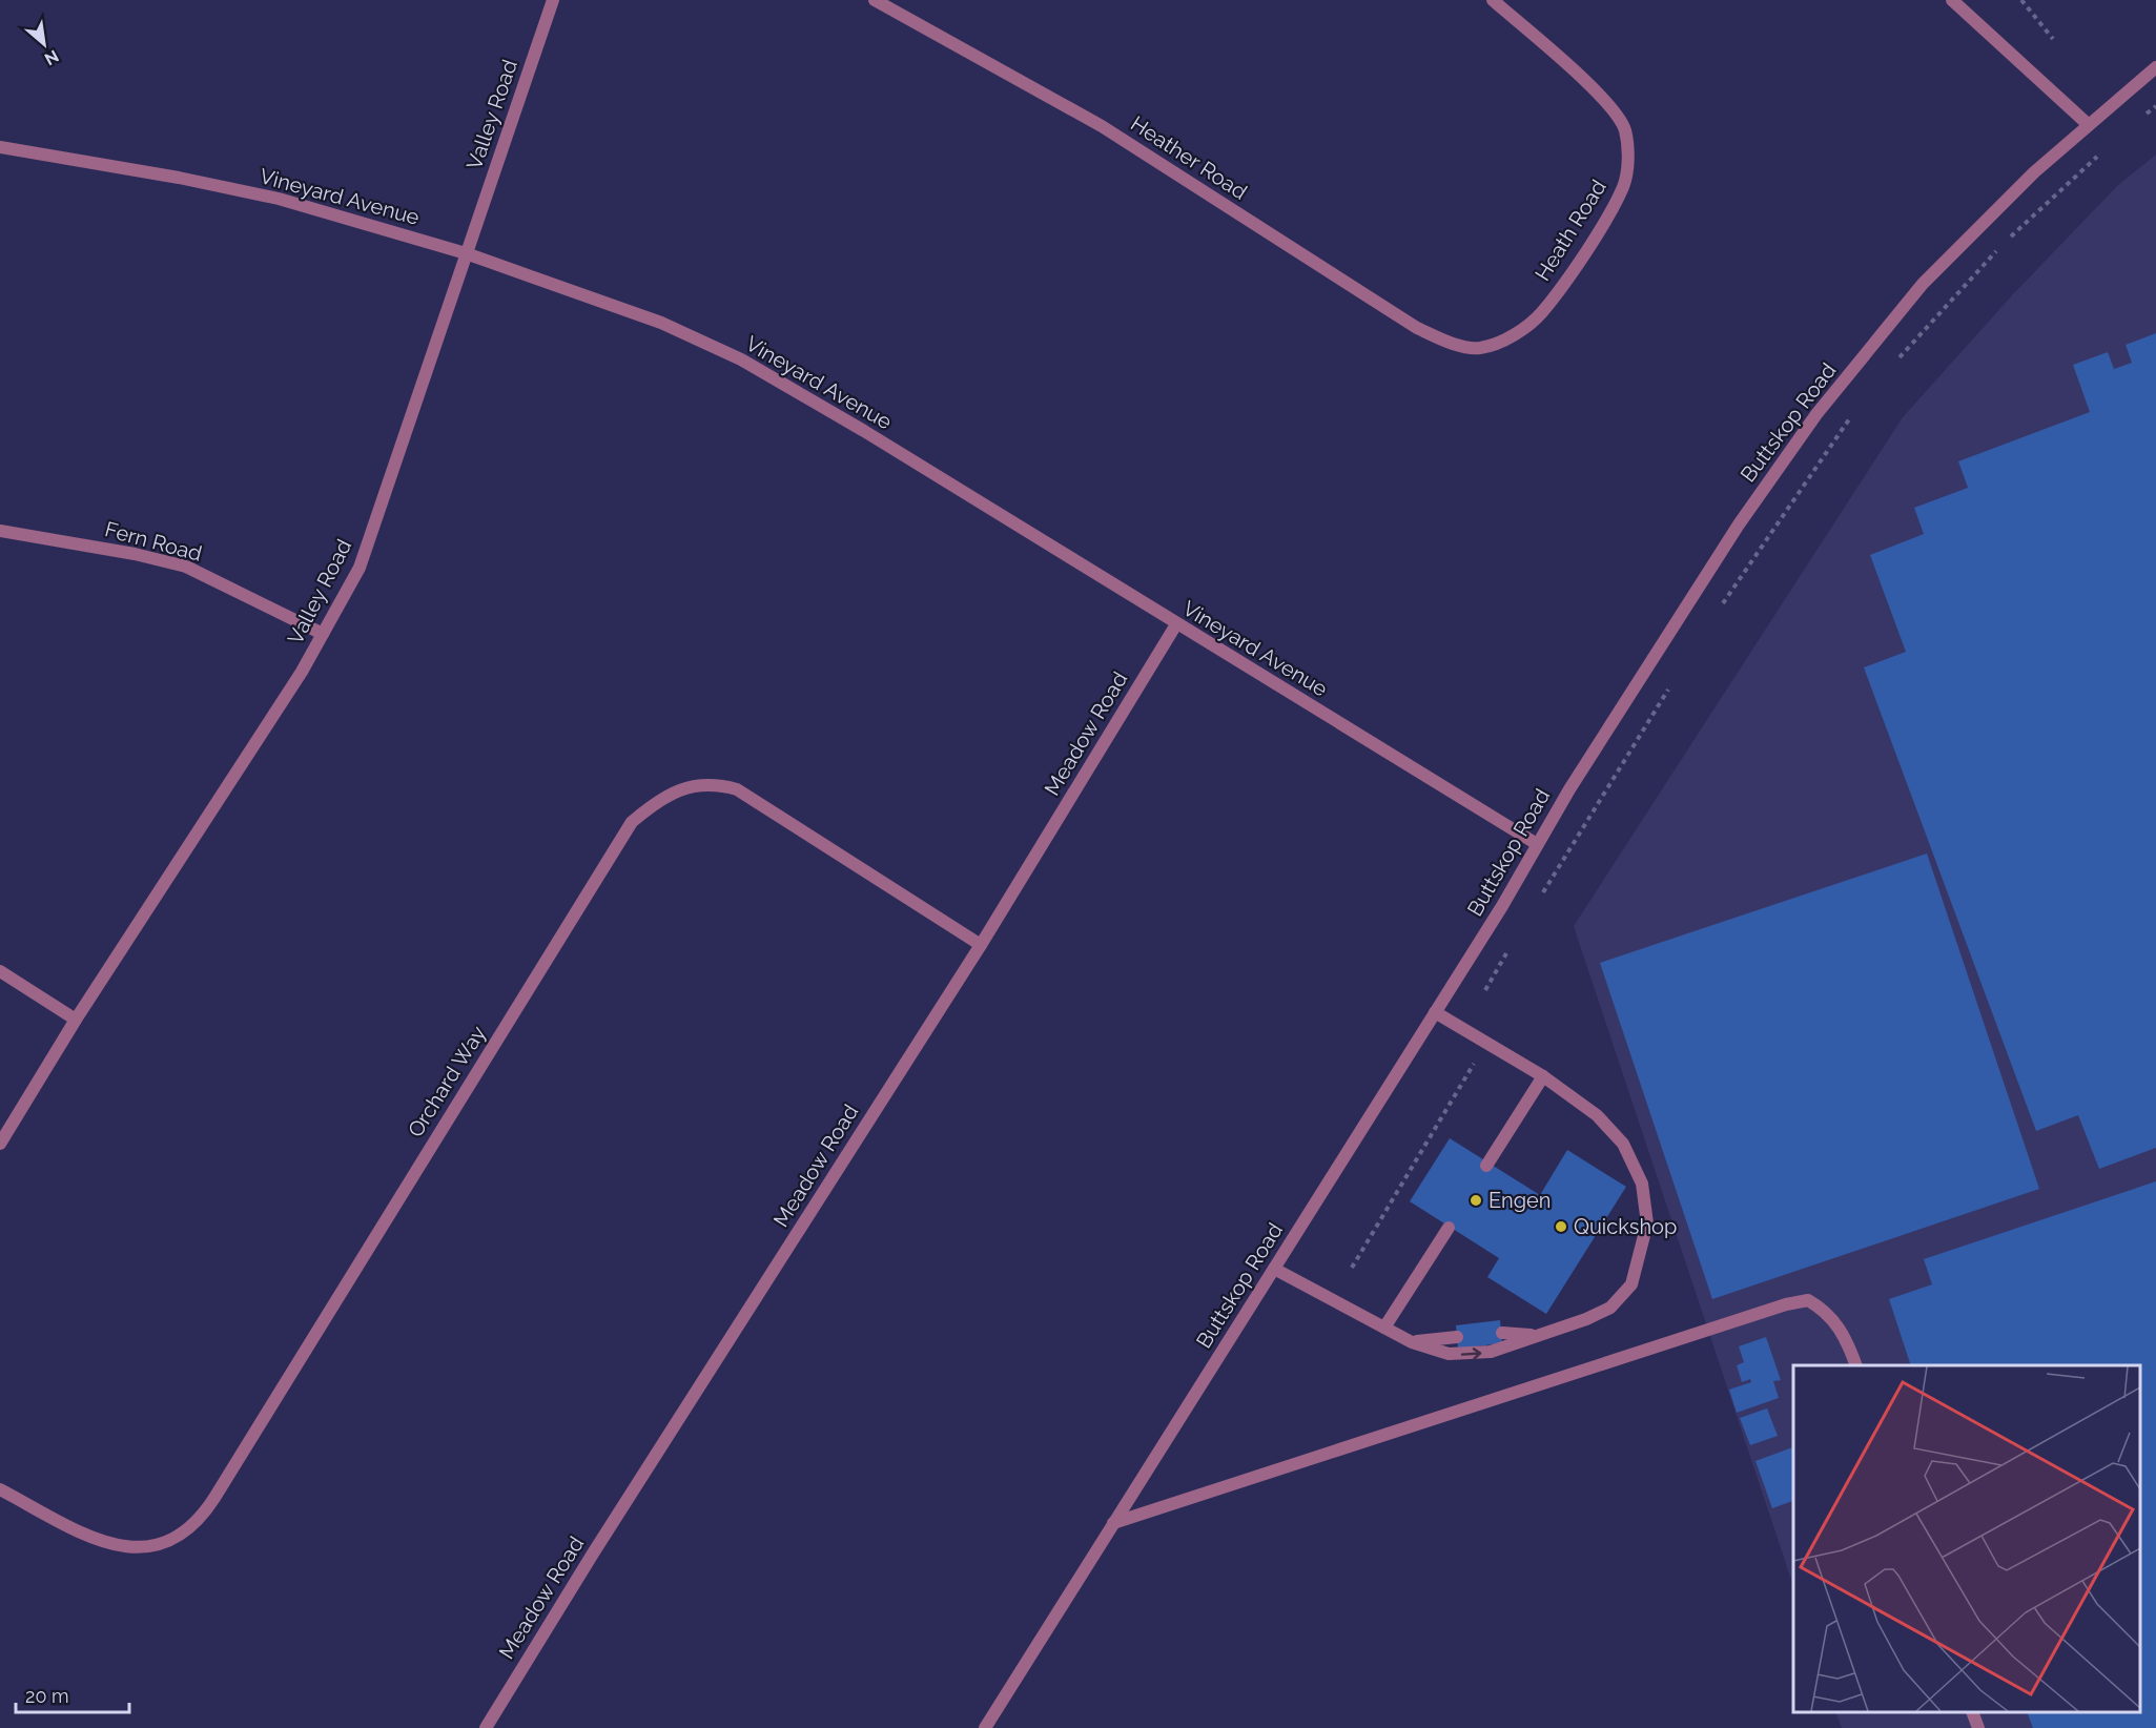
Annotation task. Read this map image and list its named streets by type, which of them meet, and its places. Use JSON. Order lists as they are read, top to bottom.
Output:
{
  "streets": {
    "street": [
      "Valley Road",
      "Heather Road",
      "Vineyard Avenue",
      "Heath Road",
      "Buttskop Road",
      "Fern Road",
      "Meadow Road",
      "Orchard Way"
    ]
  },
  "crossings": [
    ["Valley Road", "Vineyard Avenue"],
    ["Valley Road", "Fern Road"],
    ["Heather Road", "Heath Road"],
    ["Vineyard Avenue", "Buttskop Road"],
    ["Vineyard Avenue", "Meadow Road"],
    ["Meadow Road", "Orchard Way"]
  ],
  "places": ["Engen", "Quickshop"],
  "scale_bar": "20 m",
  "north": "bottom right"
}
